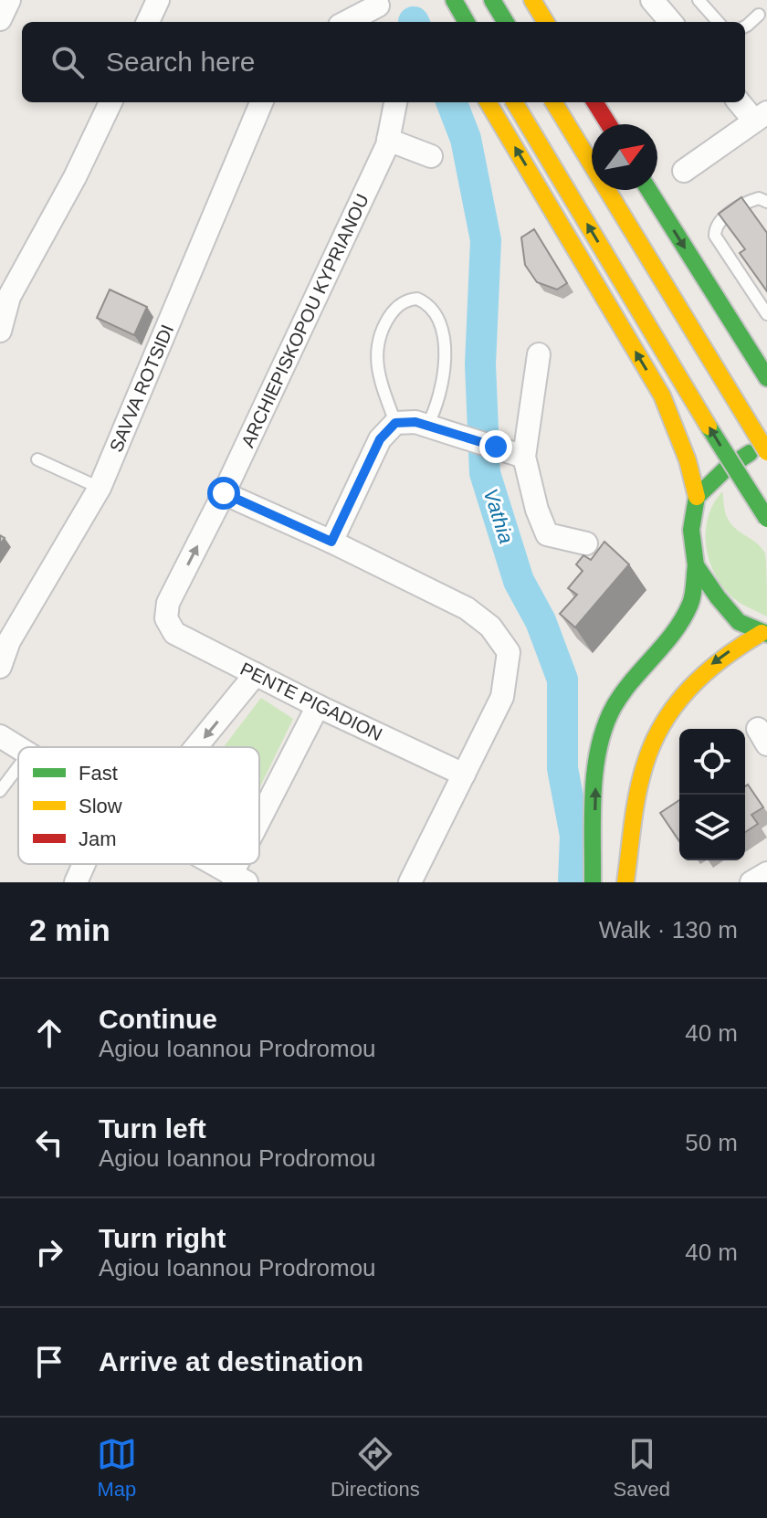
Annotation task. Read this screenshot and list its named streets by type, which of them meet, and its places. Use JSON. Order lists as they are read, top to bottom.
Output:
{
  "streets": {
    "street": ["ARCHIEPISKOPOU KYPRIANOU", "SAVVA ROTSIDI", "PENTE PIGADION"]
  },
  "crossings": [
    ["ARCHIEPISKOPOU KYPRIANOU", "PENTE PIGADION"]
  ],
  "water": ["Vathia"],
  "legend": ["Fast", "Slow", "Jam"],
  "north": "top right",
  "page": {
    "search": "Search here",
    "heading": ["2 min", "Walk · 130 m"],
    "list": [
      ["Continue", "Agiou Ioannou Prodromou", "40 m"],
      ["Turn left", "Agiou Ioannou Prodromou", "50 m"],
      ["Turn right", "Agiou Ioannou Prodromou", "40 m"],
      "Arrive at destination"
    ],
    "nav": ["Map", "Directions", "Saved"]
  }
}
